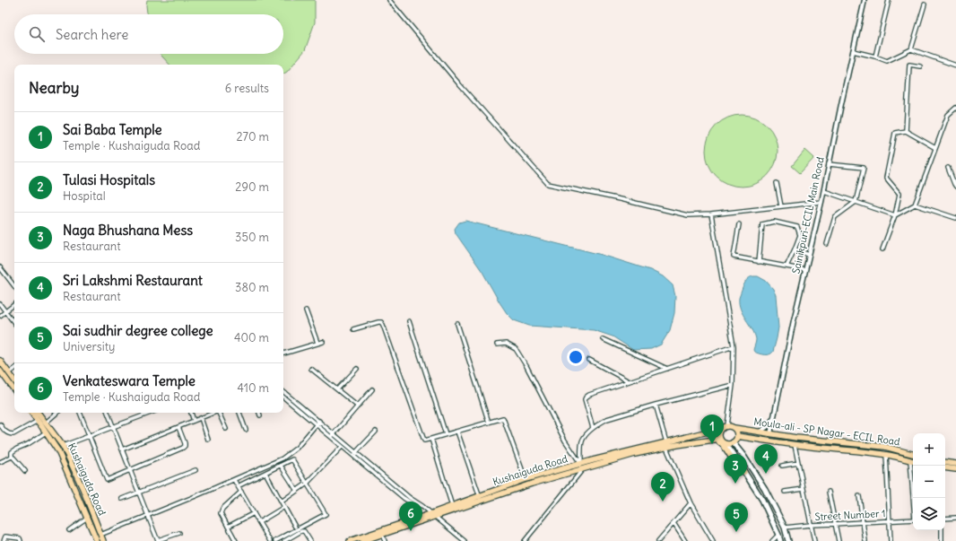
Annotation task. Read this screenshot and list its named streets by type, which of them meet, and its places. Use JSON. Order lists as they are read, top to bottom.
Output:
{
  "streets": {
    "main road": ["Moula-ali - SP Nagar - ECIL Road", "Kushaiguda Road"],
    "street": ["Sainikpuri-ECIL Main Road", "Street Number 1"]
  },
  "crossings": [
    ["Sainikpuri-ECIL Main Road", "Moula-ali - SP Nagar - ECIL Road"],
    ["Moula-ali - SP Nagar - ECIL Road", "Kushaiguda Road"]
  ],
  "page": {
    "search": "Search here",
    "heading": ["Nearby", "6 results"],
    "list": [
      {
        "mark": "1",
        "name": "Sai Baba Temple",
        "note": "Temple · Kushaiguda Road",
        "value": "270 m"
      },
      {
        "mark": "2",
        "name": "Tulasi Hospitals",
        "note": "Hospital",
        "value": "290 m"
      },
      {
        "mark": "3",
        "name": "Naga Bhushana Mess",
        "note": "Restaurant",
        "value": "350 m"
      },
      {
        "mark": "4",
        "name": "Sri Lakshmi Restaurant",
        "note": "Restaurant",
        "value": "380 m"
      },
      {
        "mark": "5",
        "name": "Sai sudhir degree college",
        "note": "University",
        "value": "400 m"
      },
      {
        "mark": "6",
        "name": "Venkateswara Temple",
        "note": "Temple · Kushaiguda Road",
        "value": "410 m"
      }
    ],
    "pins": [
      "1",
      "4",
      "3",
      "2",
      "6",
      "5"
    ],
    "map_buttons": ["+", "−"]
  }
}
